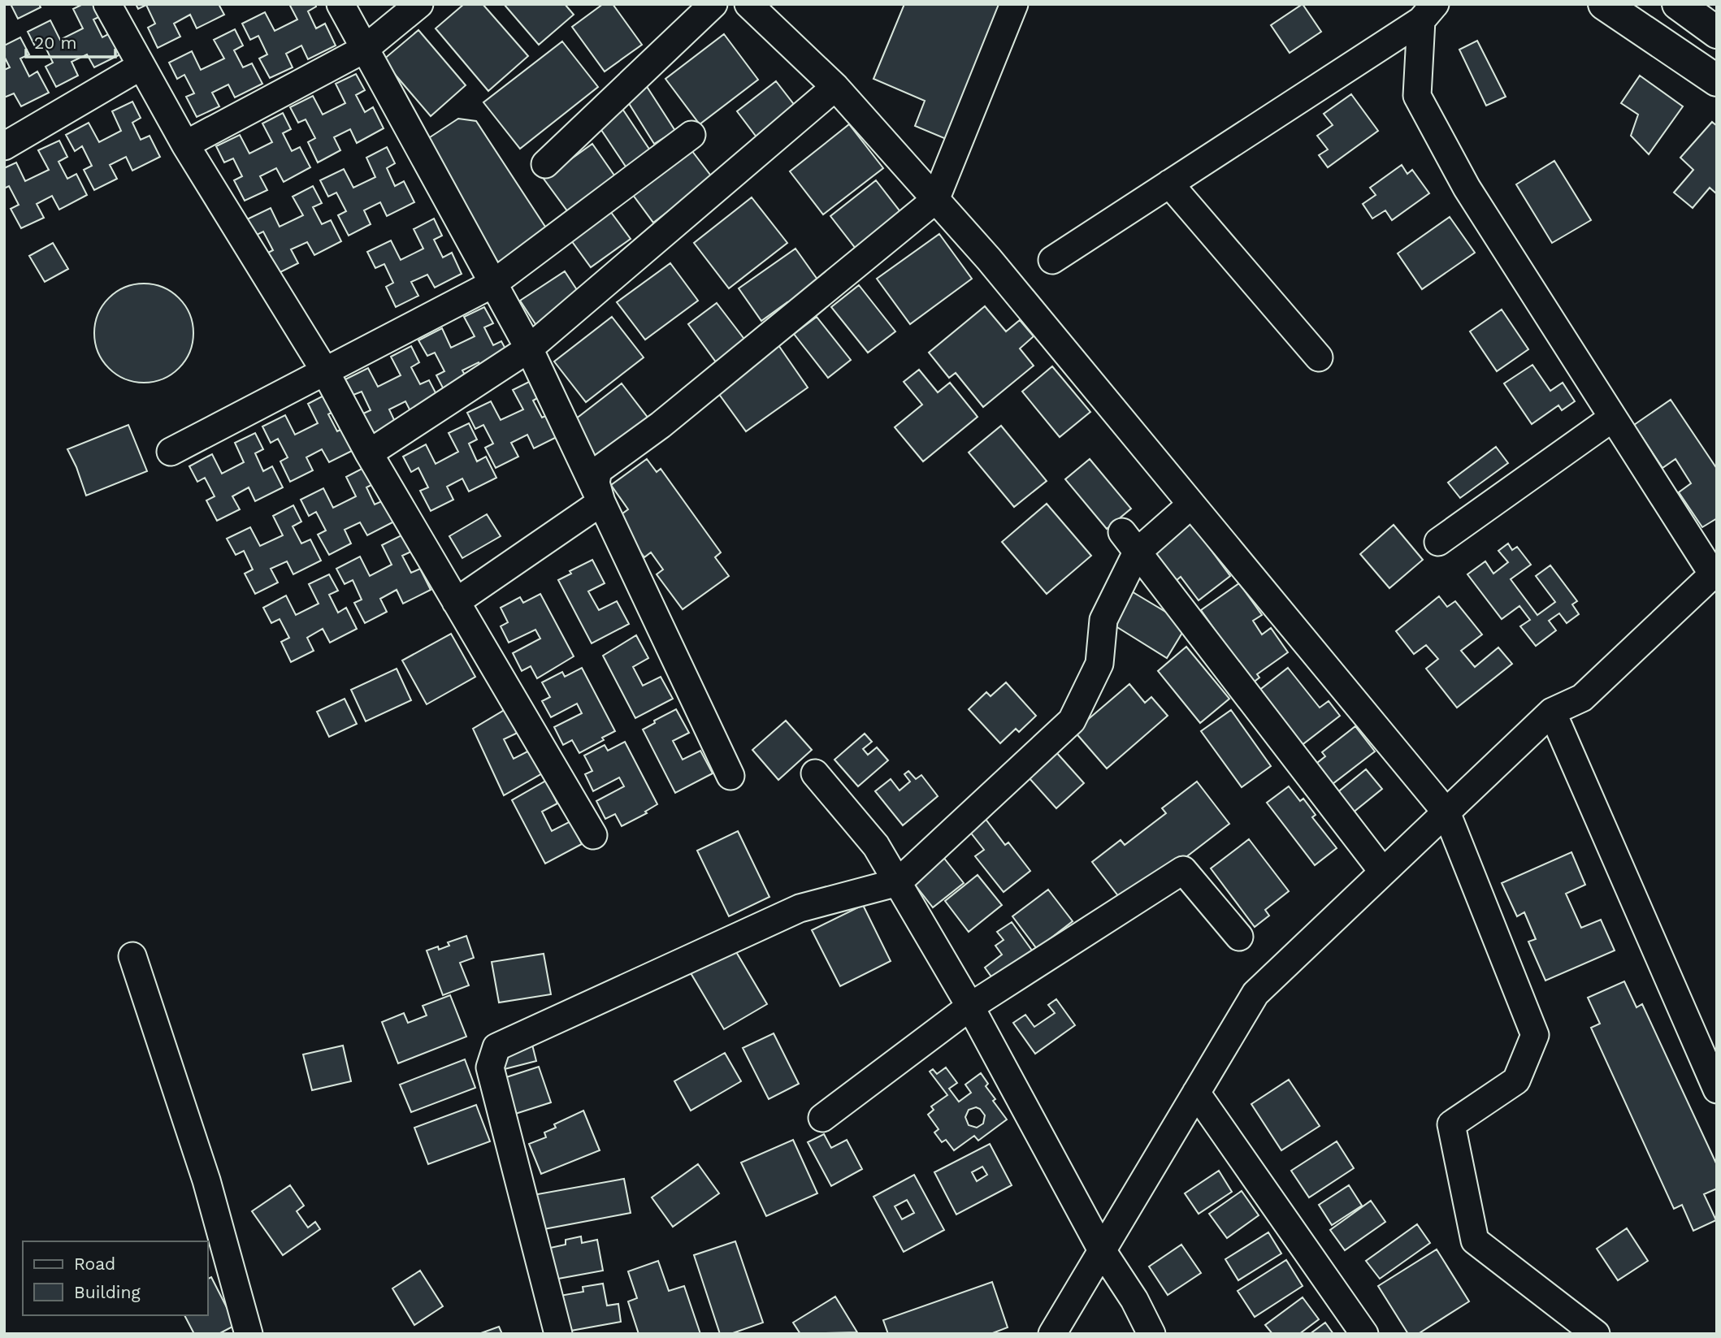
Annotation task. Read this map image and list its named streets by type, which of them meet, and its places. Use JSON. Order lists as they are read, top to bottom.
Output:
{
  "legend": ["Road", "Building"],
  "scale_bar": "20 m"
}
